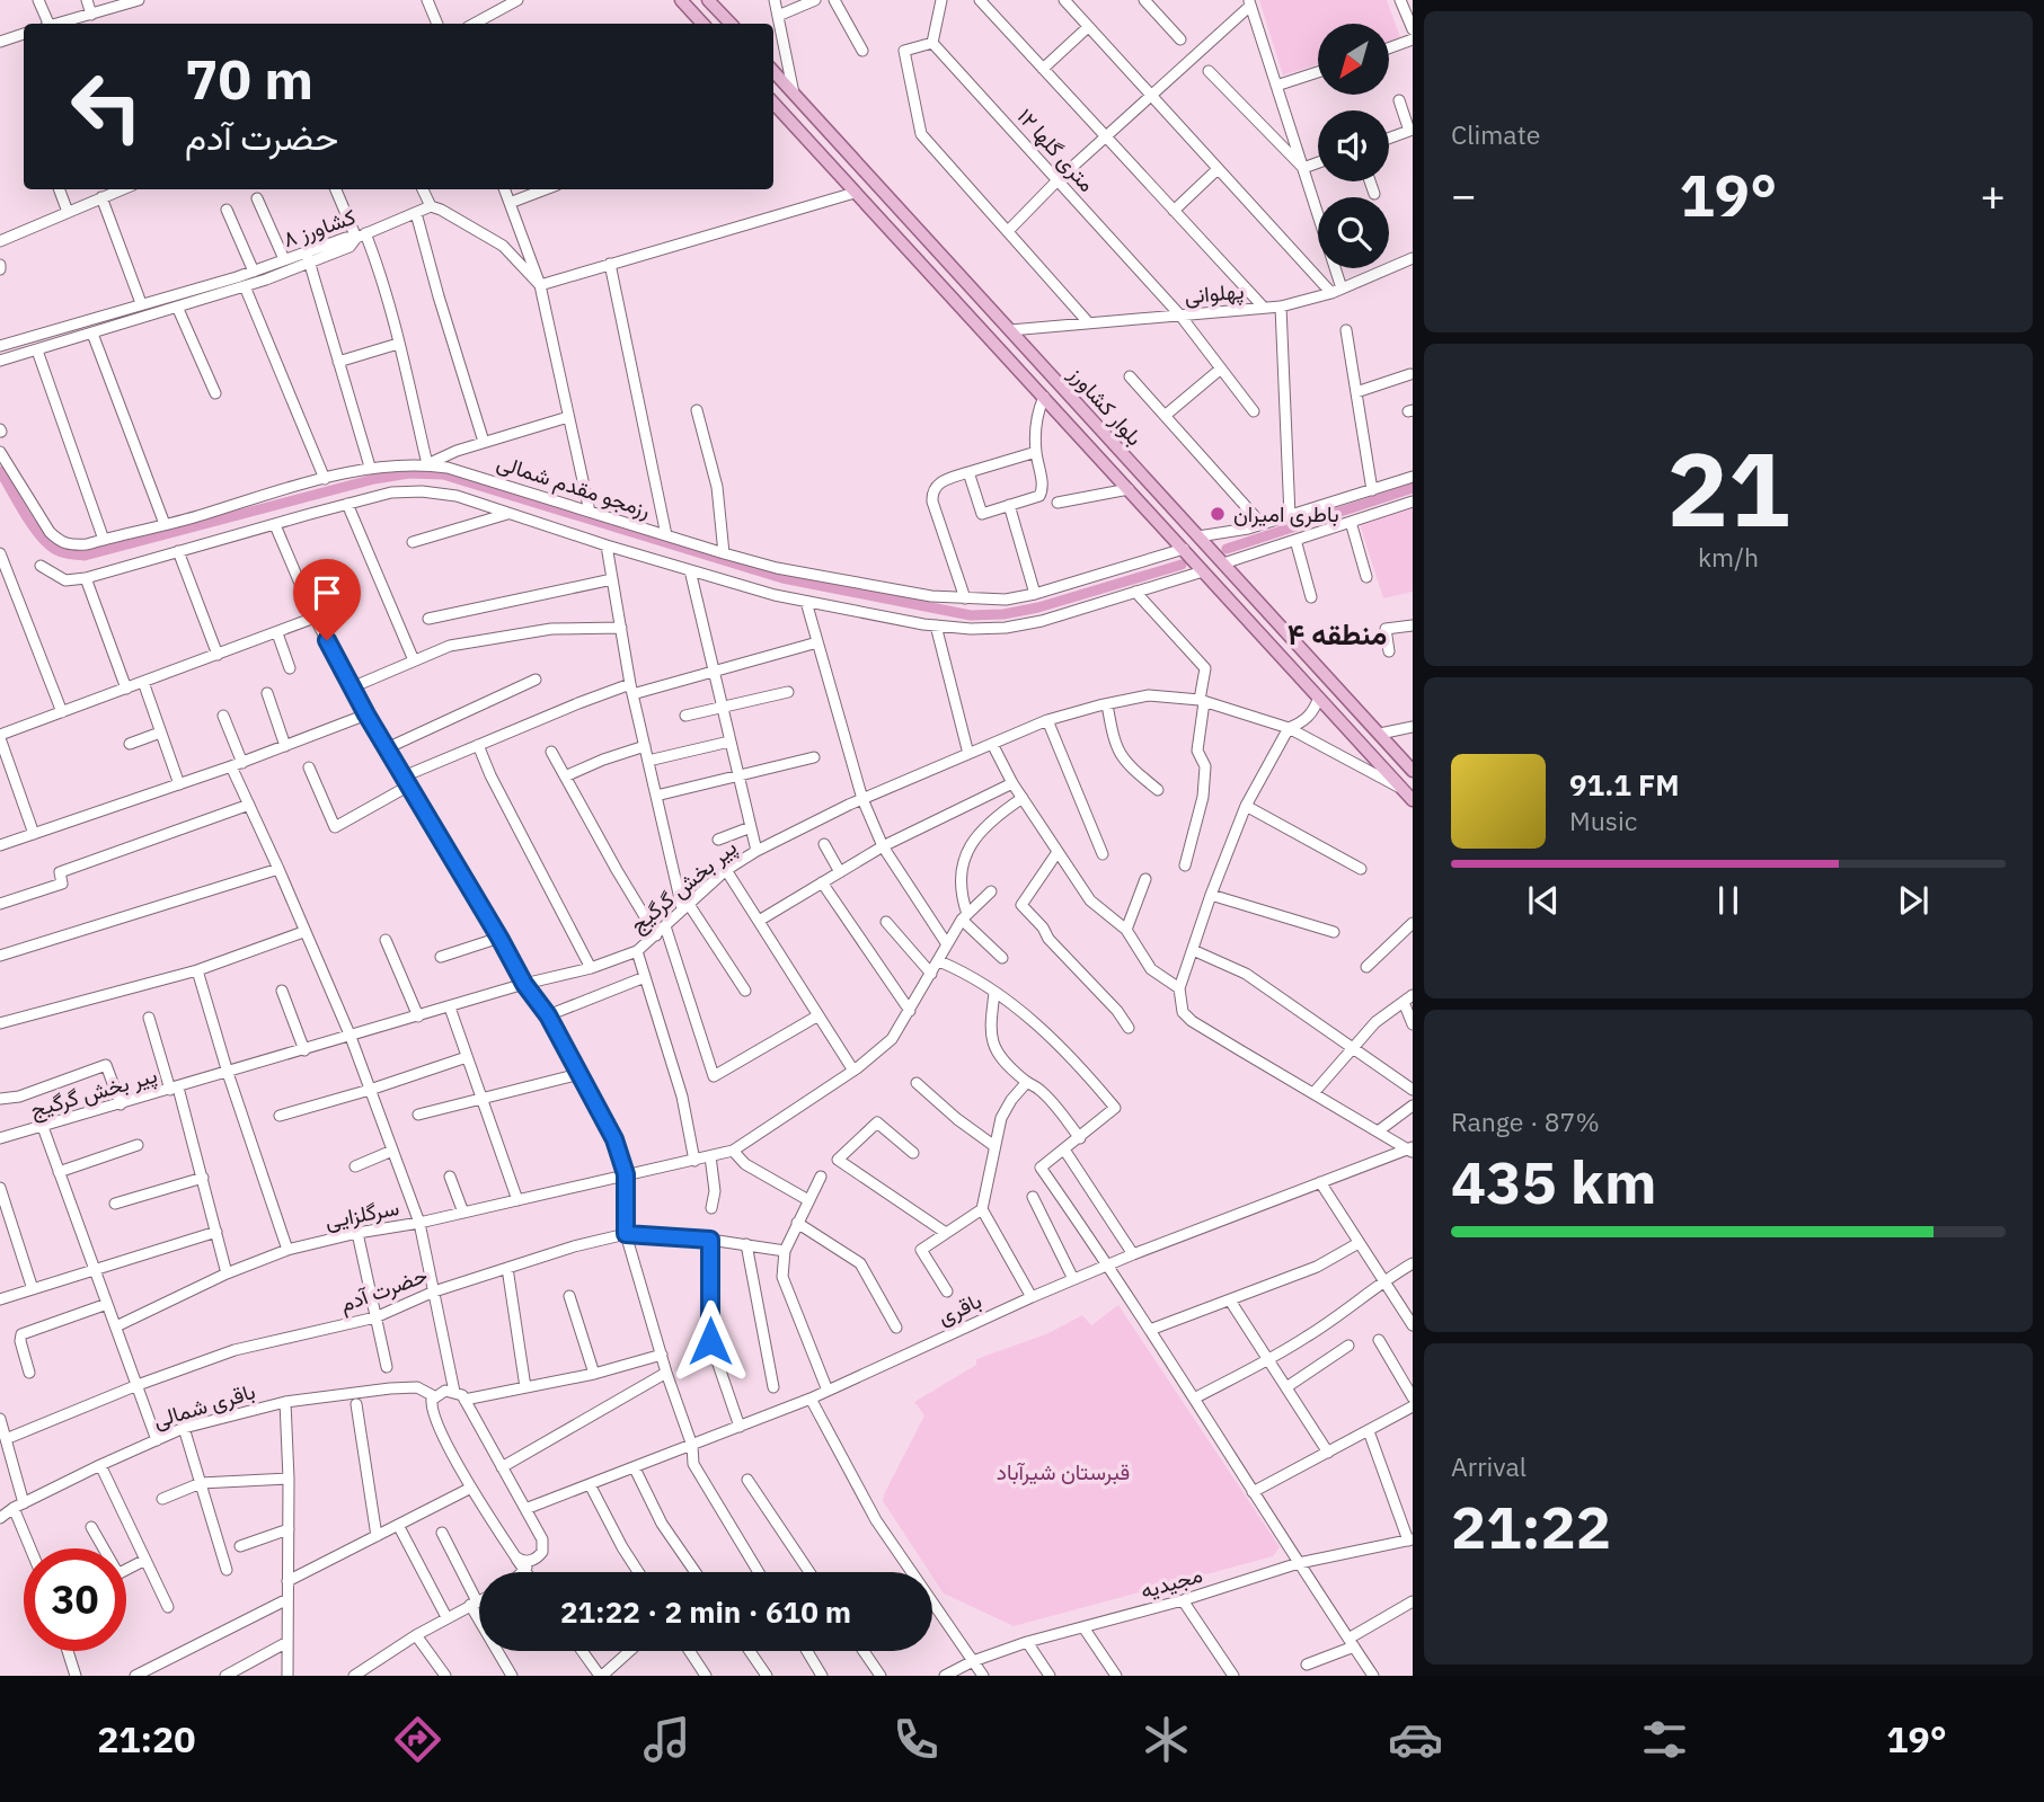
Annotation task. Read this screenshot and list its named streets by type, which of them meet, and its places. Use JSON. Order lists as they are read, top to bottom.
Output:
{
  "streets": {
    "main road": ["بلوار کشاورز"],
    "street": [
      "۱۲ متری گلها",
      "کشاورز ۸",
      "پهلوانی",
      "رزمجو مقدم شمالی",
      "پیر بخش گرگیج",
      "سرگلزایی",
      "حضرت آدم",
      "باقری",
      "باقری شمالی",
      "مجیدیه"
    ]
  },
  "crossings": [
    ["۱۲ متری گلها", "پهلوانی"],
    ["پهلوانی", "بلوار کشاورز"],
    ["بلوار کشاورز", "رزمجو مقدم شمالی"],
    ["بلوار کشاورز", "پیر بخش گرگیج"]
  ],
  "districts": ["منطقه ۴"],
  "parks": ["قبرستان شیرآباد"],
  "places": ["باطری امیران"],
  "north": "bottom left",
  "page": {
    "tile": [
      "Climate",
      ["21", "km/h"],
      ["Range · 87%", "435 km"],
      ["Arrival", "21:22"]
    ],
    "turn": ["70 m", "حضرت آدم"],
    "heat": ["−", "19°", "+"],
    "song": ["91.1 FM", "Music"],
    "limit": "30",
    "trip": "21:22 · 2 min · 610 m",
    "tabs": ["21:20", "19°"]
  }
}
